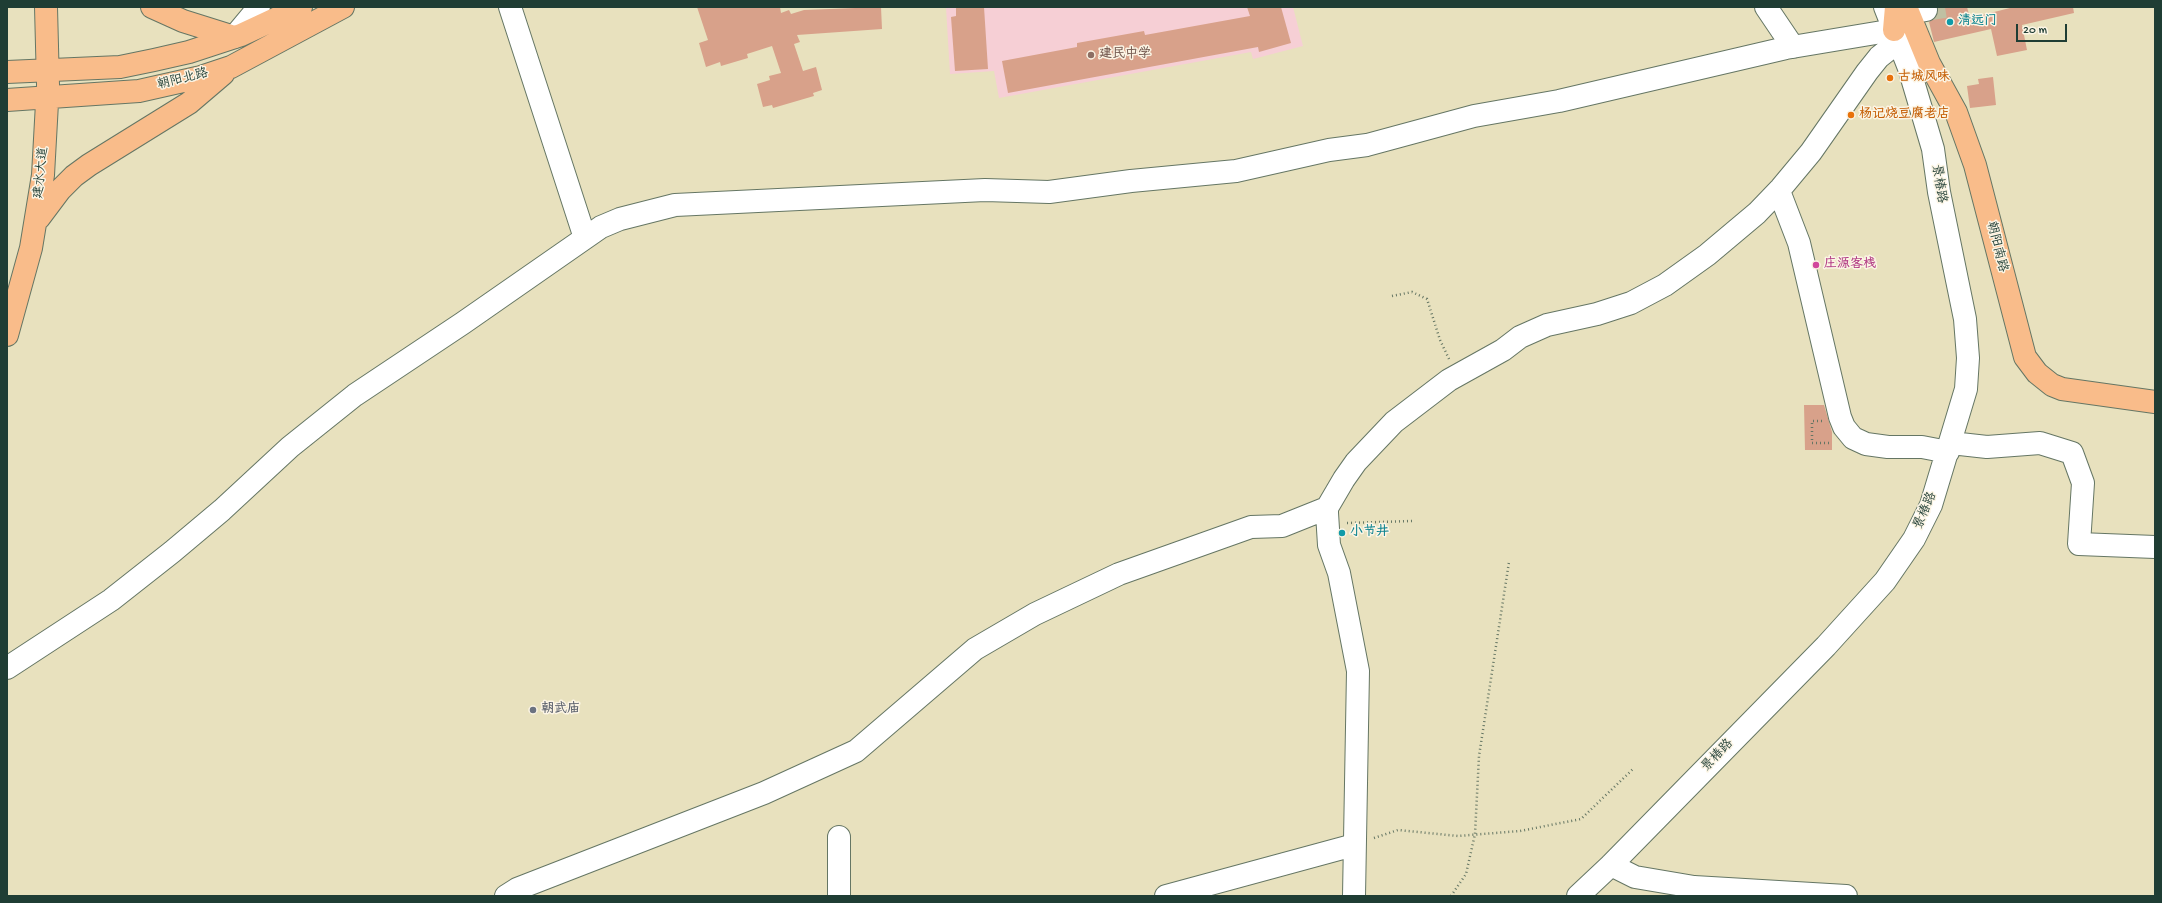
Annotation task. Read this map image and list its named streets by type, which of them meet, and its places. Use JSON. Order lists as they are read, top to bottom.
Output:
{
  "streets": {
    "main road": ["朝阳北路", "建水大道", "朝阳南路"],
    "street": ["景椿路"]
  },
  "crossings": [
    ["朝阳北路", "建水大道"]
  ],
  "places": [
    "清远门",
    "建民中学",
    "古城风味",
    "杨记烧豆腐老店",
    "庄源客栈",
    "小节井",
    "朝武庙"
  ],
  "scale_bar": "20 m"
}
